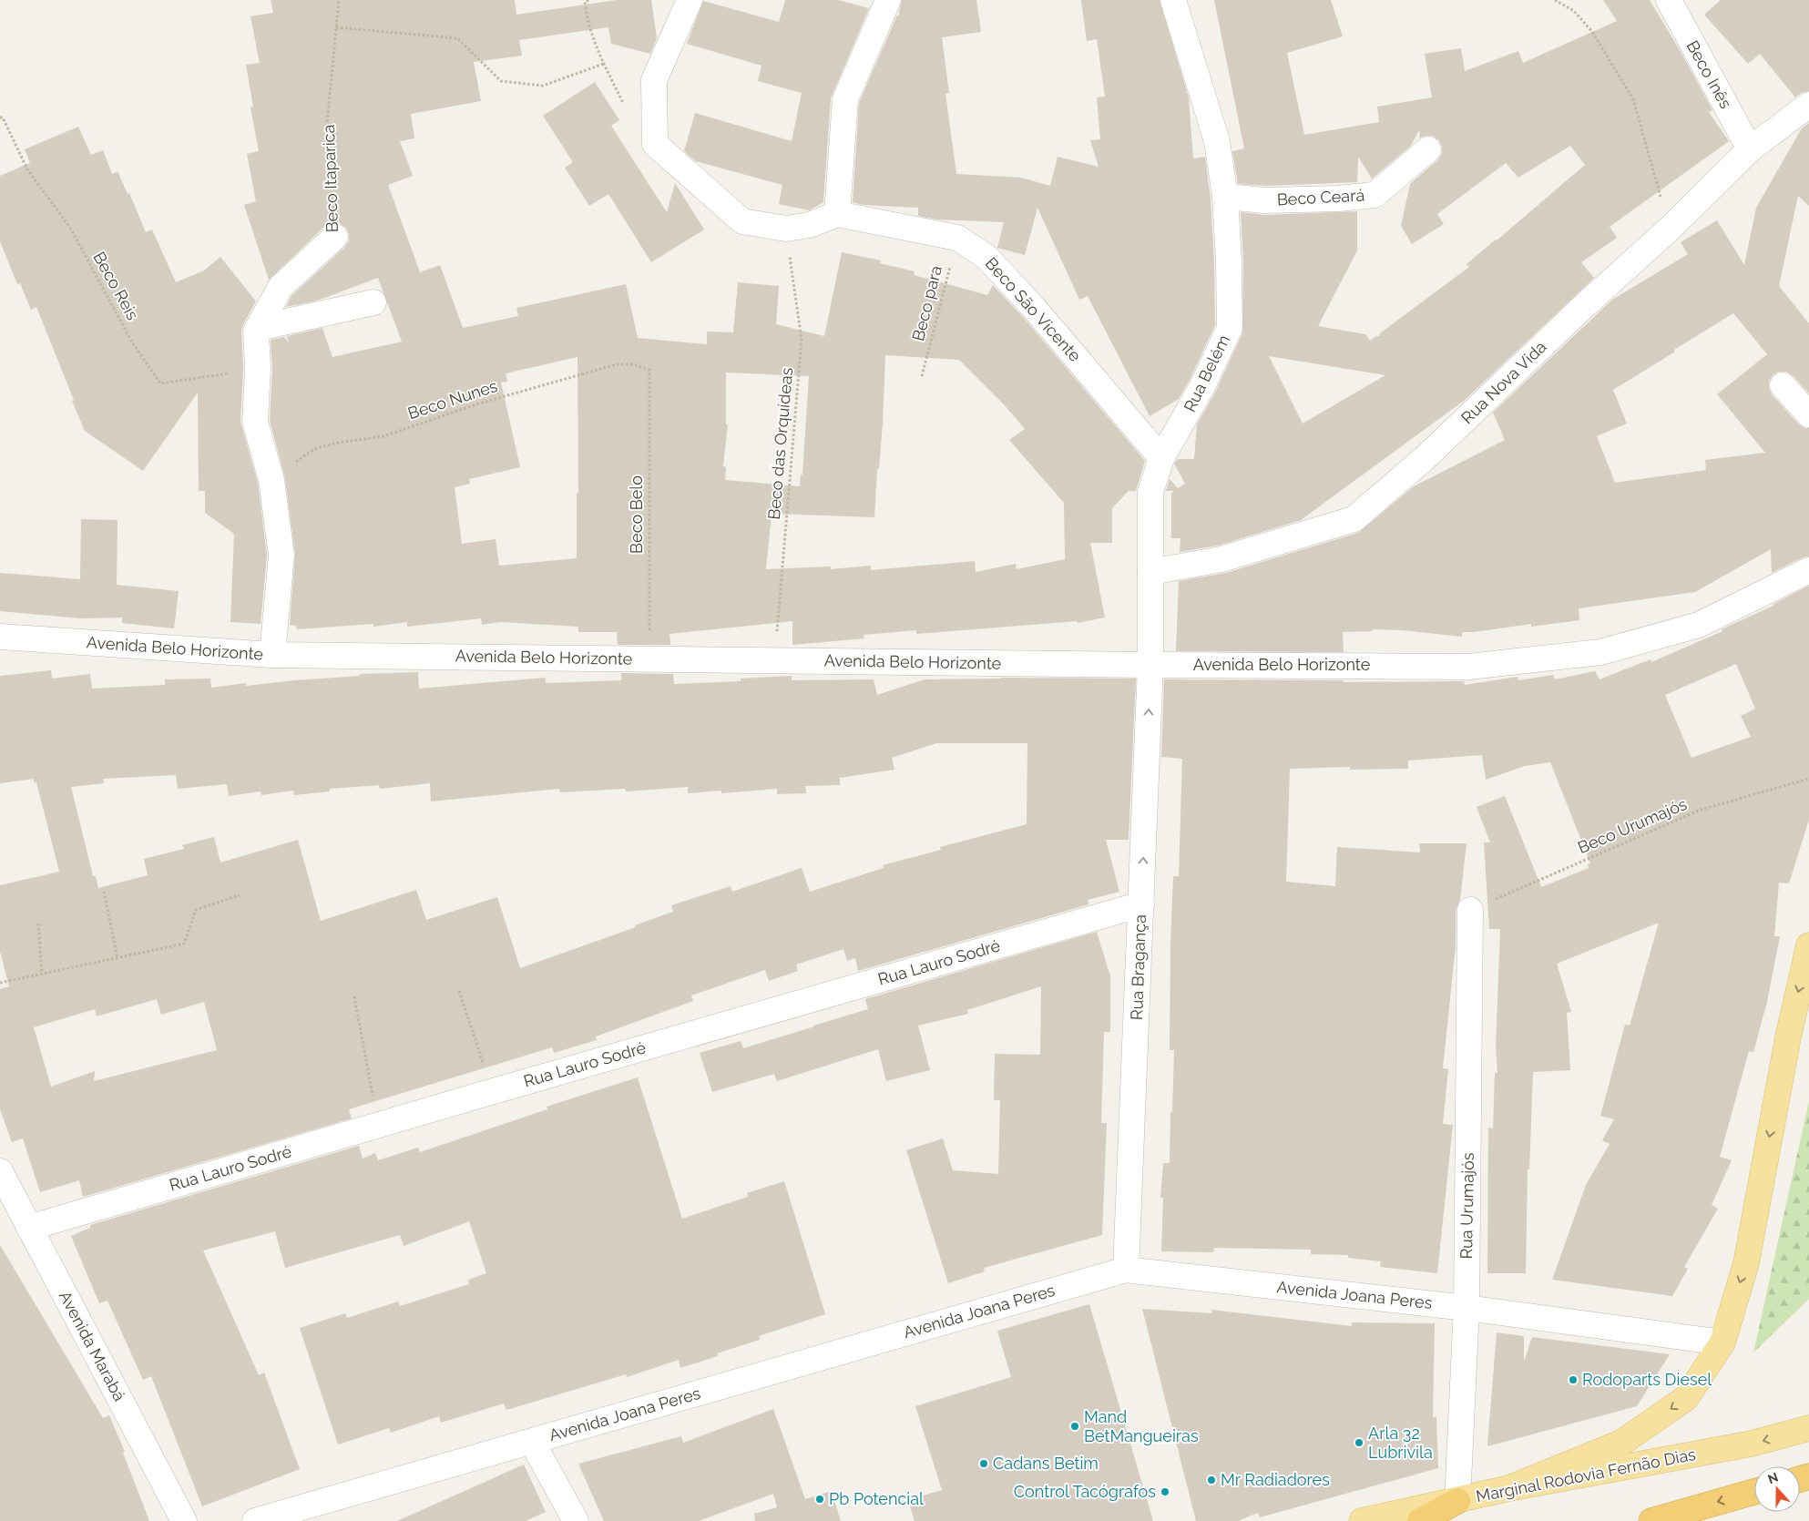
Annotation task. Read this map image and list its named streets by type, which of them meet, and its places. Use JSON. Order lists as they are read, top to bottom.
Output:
{
  "streets": {
    "main road": ["Marginal Rodovia Fernão Dias"],
    "street": [
      "Beco Inês",
      "Beco Itaparica",
      "Beco Ceará",
      "Beco São Vicente",
      "Rua Belém",
      "Rua Nova Vida",
      "Avenida Belo Horizonte",
      "Rua Lauro Sodré",
      "Rua Bragança",
      "Rua Urumajós",
      "Avenida Joana Peres",
      "Avenida Marabá"
    ],
    "path": [
      "Beco Reis",
      "Beco para",
      "Beco Nunes",
      "Beco das Orquídeas",
      "Beco Belo",
      "Beco Urumajós"
    ]
  },
  "crossings": [
    ["Beco Inês", "Rua Nova Vida"],
    ["Beco Itaparica", "Beco Reis"],
    ["Beco Itaparica", "Beco Nunes"],
    ["Beco Itaparica", "Avenida Belo Horizonte"],
    ["Beco Ceará", "Rua Belém"],
    ["Beco para", "Beco São Vicente"],
    ["Beco São Vicente", "Rua Belém"],
    ["Rua Belém", "Rua Nova Vida"],
    ["Rua Belém", "Avenida Belo Horizonte"],
    ["Rua Belém", "Rua Bragança"],
    ["Beco Nunes", "Beco Belo"],
    ["Beco das Orquídeas", "Avenida Belo Horizonte"],
    ["Beco Belo", "Avenida Belo Horizonte"],
    ["Avenida Belo Horizonte", "Rua Bragança"],
    ["Beco Urumajós", "Rua Urumajós"],
    ["Rua Lauro Sodré", "Rua Bragança"],
    ["Rua Lauro Sodré", "Avenida Marabá"],
    ["Rua Bragança", "Avenida Joana Peres"],
    ["Rua Urumajós", "Avenida Joana Peres"],
    ["Rua Urumajós", "Marginal Rodovia Fernão Dias"]
  ],
  "one_way": ["Rua Bragança", "Marginal Rodovia Fernão Dias"],
  "places": [
    "Rodoparts Diesel",
    "Mand BetMangueiras",
    "Arla 32 Lubrivila",
    "Cadans Betim",
    "Mr Radiadores",
    "Control Tacógrafos",
    "Pb Potencial"
  ],
  "north": "top"
}
